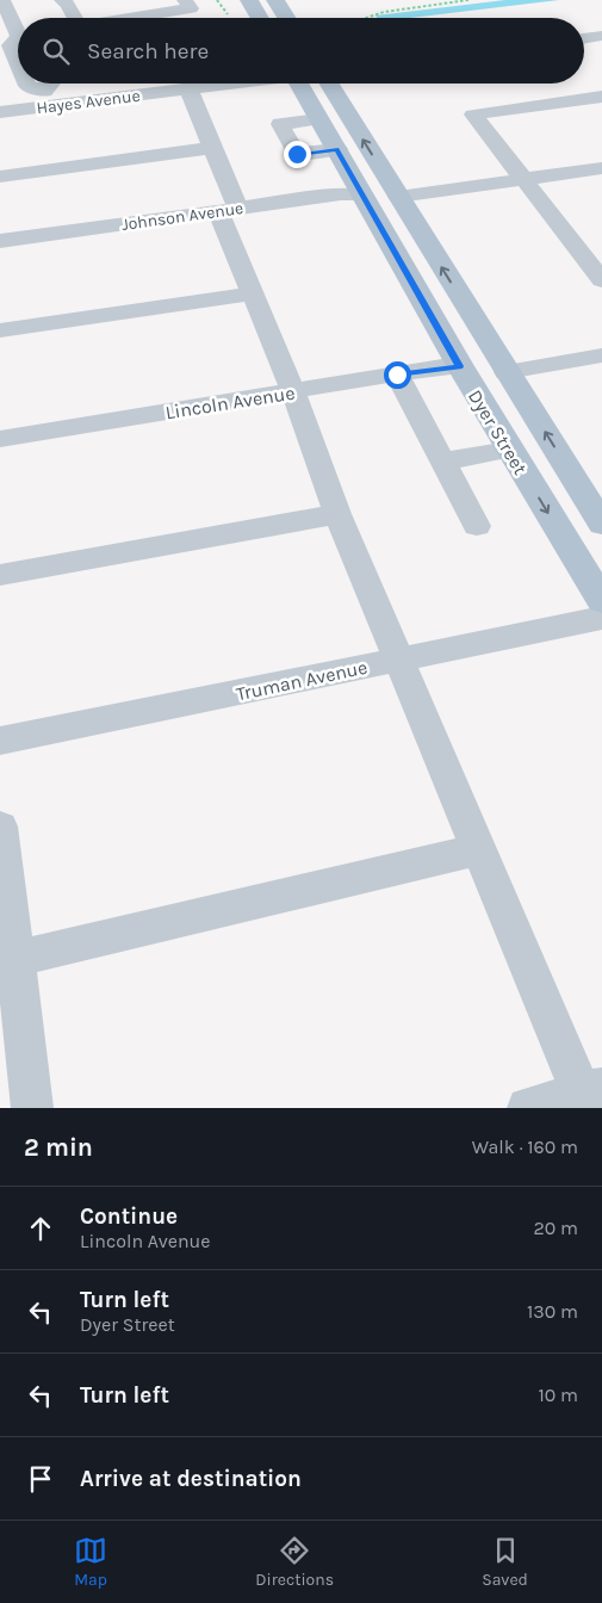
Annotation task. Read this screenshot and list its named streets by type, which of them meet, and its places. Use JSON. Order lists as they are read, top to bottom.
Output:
{
  "streets": {
    "main road": ["Dyer Street"],
    "street": [
      "Hayes Avenue",
      "Johnson Avenue",
      "Lincoln Avenue",
      "Truman Avenue"
    ]
  },
  "crossings": [
    ["Johnson Avenue", "Dyer Street"],
    ["Lincoln Avenue", "Dyer Street"]
  ],
  "page": {
    "search": "Search here",
    "heading": ["2 min", "Walk · 160 m"],
    "list": [
      ["Continue", "Lincoln Avenue", "20 m"],
      ["Turn left", "Dyer Street", "130 m"],
      ["Turn left", "10 m"],
      "Arrive at destination"
    ],
    "nav": ["Map", "Directions", "Saved"]
  }
}
